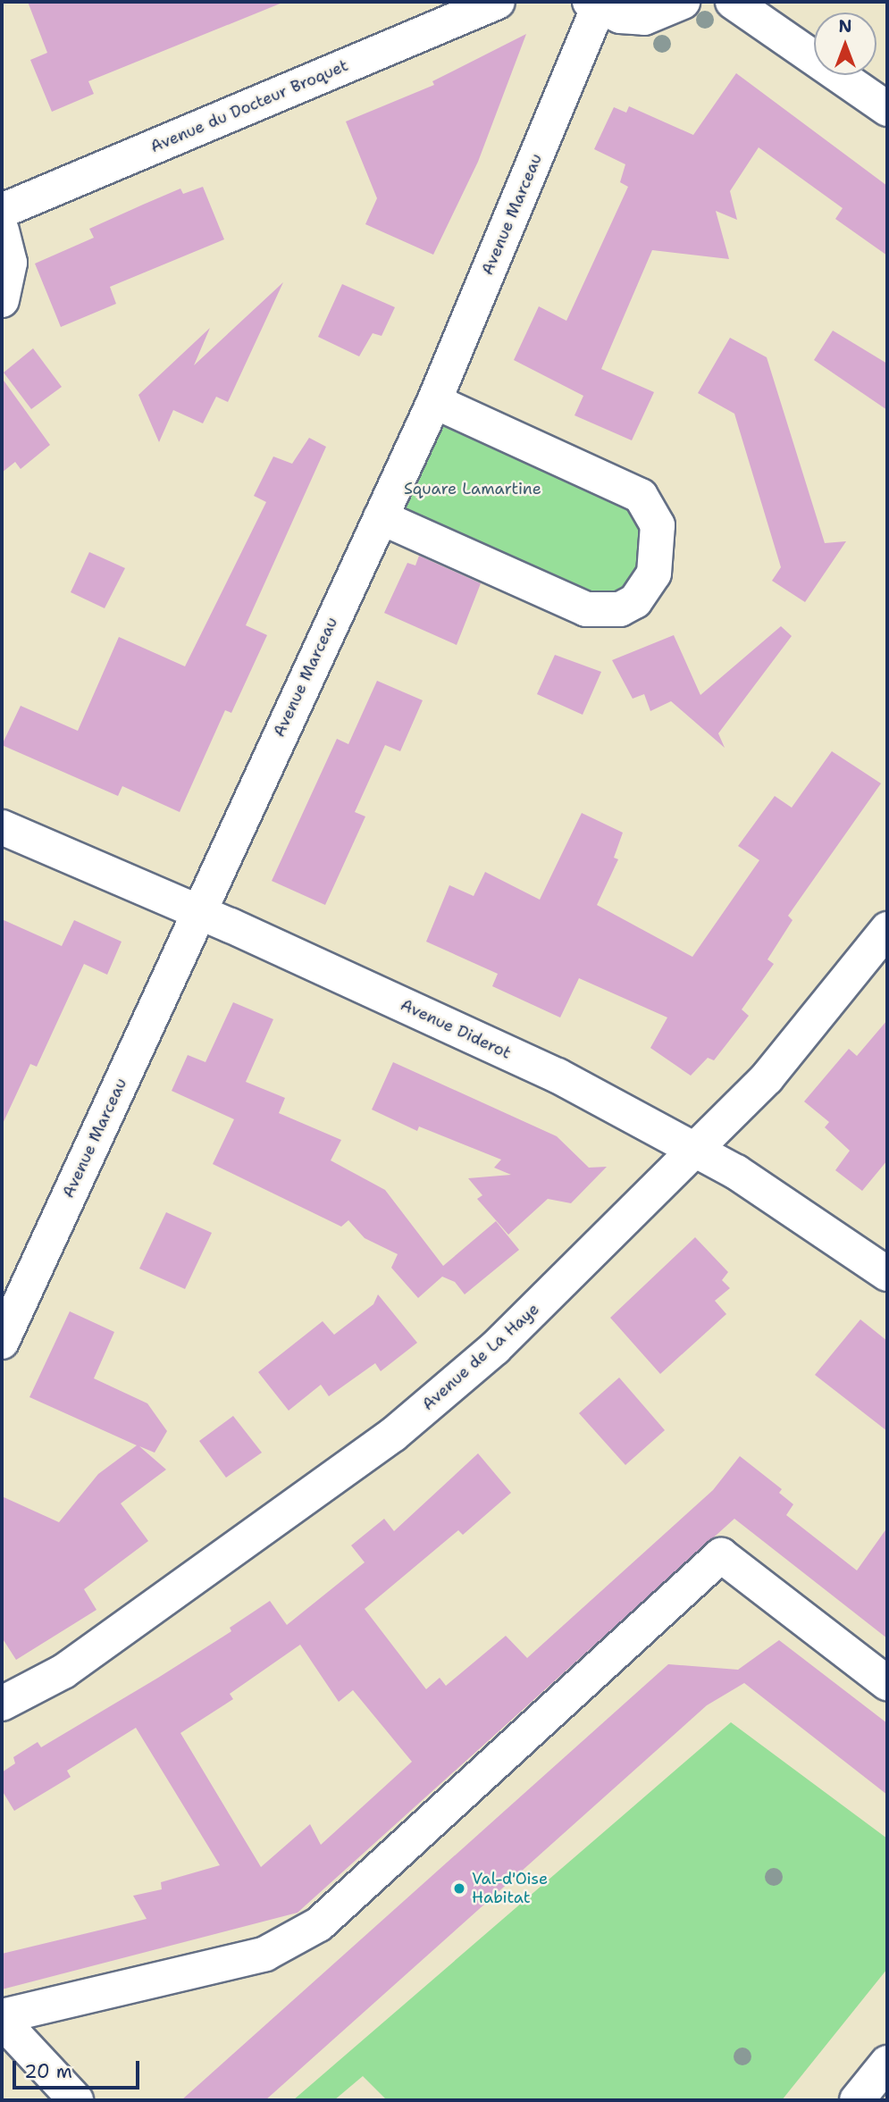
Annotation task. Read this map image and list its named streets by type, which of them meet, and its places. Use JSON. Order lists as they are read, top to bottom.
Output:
{
  "streets": {
    "street": [
      "Avenue du Docteur Broquet",
      "Avenue Marceau",
      "Avenue Diderot",
      "Avenue de La Haye"
    ]
  },
  "crossings": [
    ["Avenue Marceau", "Avenue Diderot"],
    ["Avenue Diderot", "Avenue de La Haye"]
  ],
  "parks": ["Square Lamartine"],
  "places": ["Val-d'Oise Habitat"],
  "scale_bar": "20 m",
  "north": "top"
}
